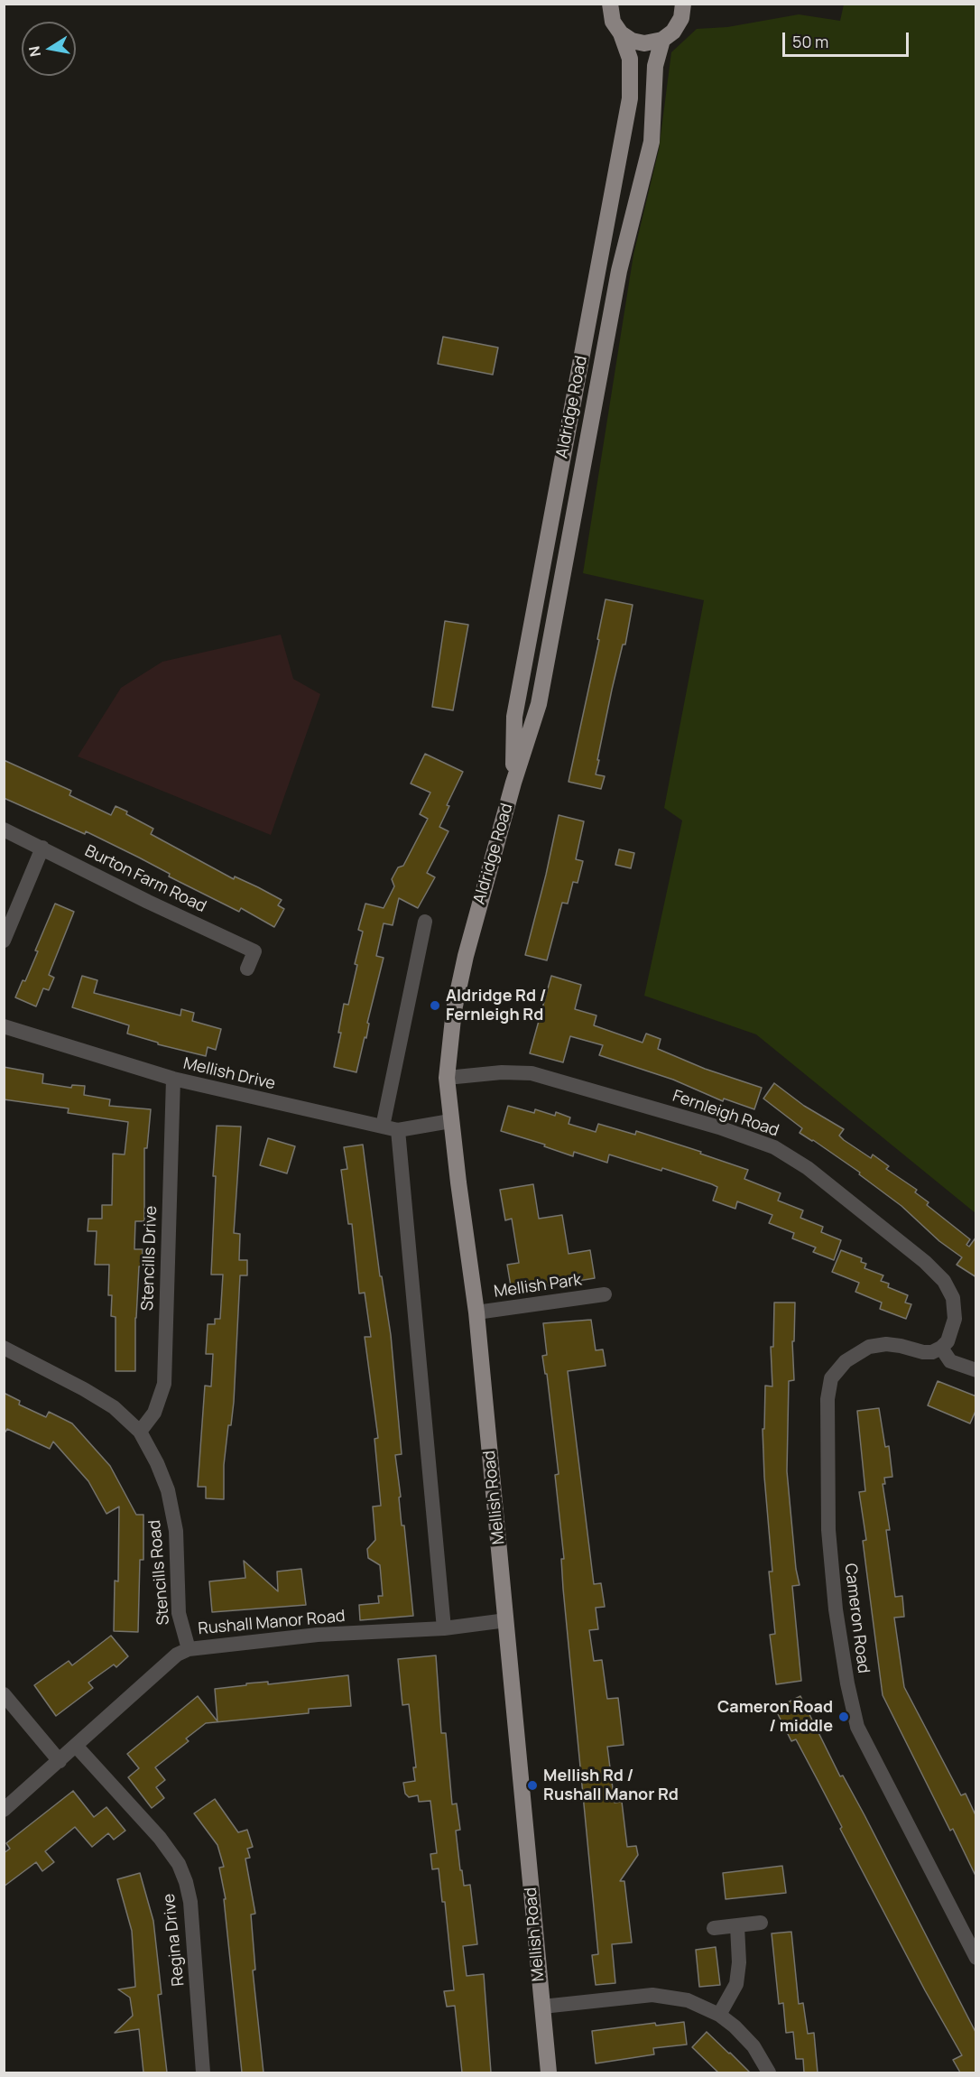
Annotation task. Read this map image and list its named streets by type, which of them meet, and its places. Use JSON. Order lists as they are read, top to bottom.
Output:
{
  "streets": {
    "main road": ["Aldridge Road", "Mellish Road"],
    "street": [
      "Burton Farm Road",
      "Mellish Drive",
      "Fernleigh Road",
      "Stencills Drive",
      "Mellish Park",
      "Stencills Road",
      "Cameron Road",
      "Rushall Manor Road",
      "Regina Drive"
    ]
  },
  "crossings": [
    ["Aldridge Road", "Mellish Road"],
    ["Mellish Drive", "Stencills Drive"],
    ["Mellish Drive", "Mellish Road"],
    ["Fernleigh Road", "Mellish Road"],
    ["Fernleigh Road", "Cameron Road"],
    ["Stencills Drive", "Stencills Road"],
    ["Mellish Park", "Mellish Road"],
    ["Mellish Road", "Rushall Manor Road"],
    ["Stencills Road", "Rushall Manor Road"],
    ["Rushall Manor Road", "Regina Drive"]
  ],
  "places": ["Aldridge Rd / Fernleigh Rd", "Cameron Road / middle", "Mellish Rd / Rushall Manor Rd"],
  "scale_bar": "50 m",
  "north": "left"
}
